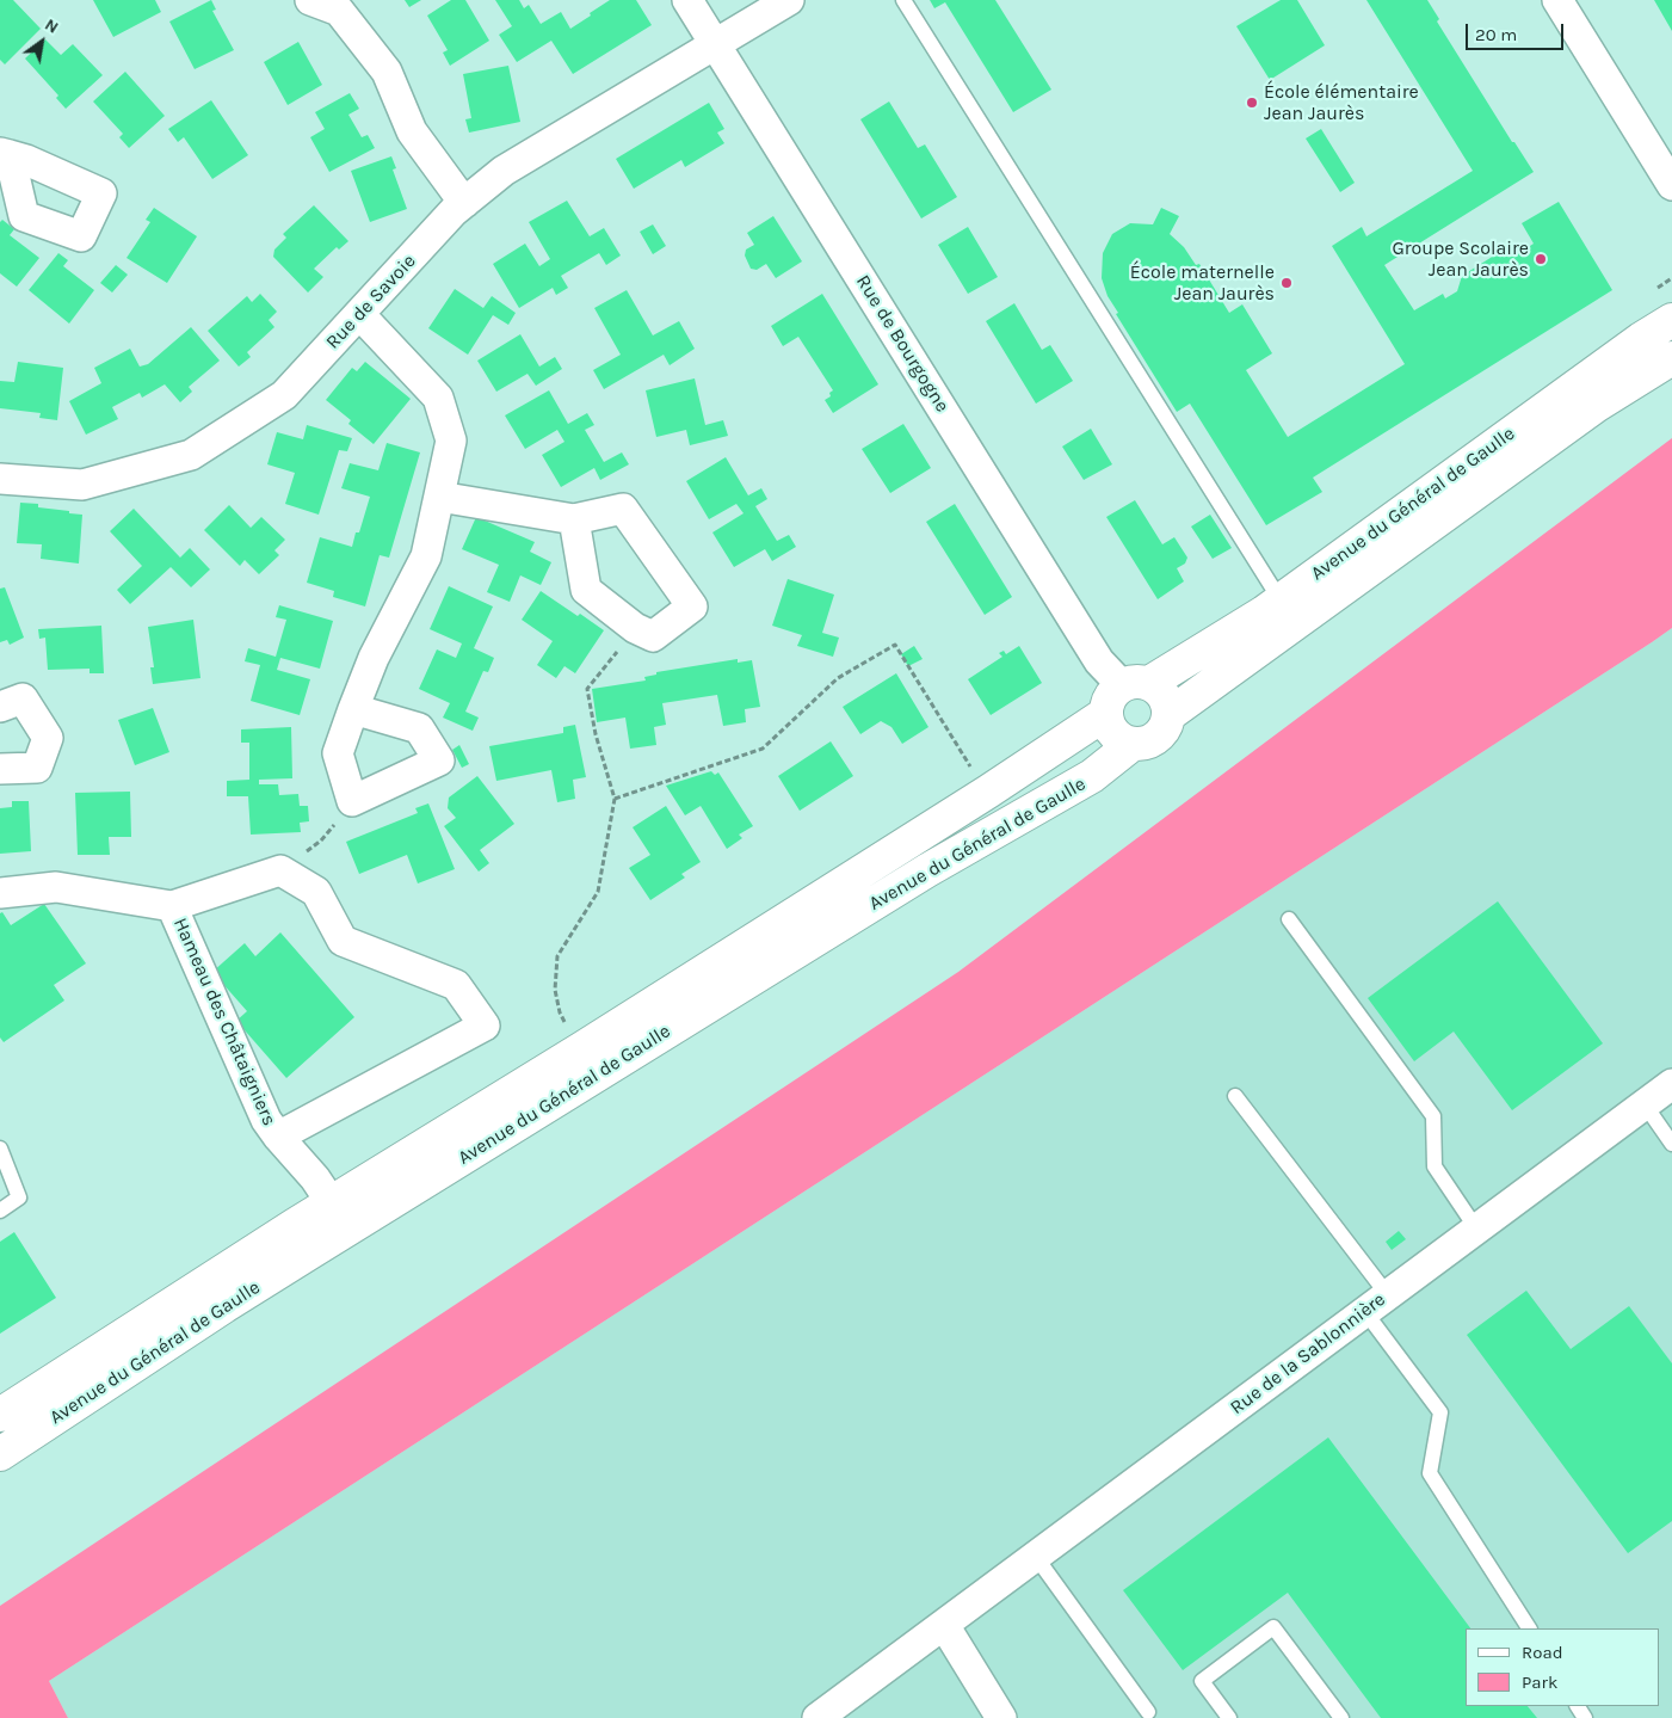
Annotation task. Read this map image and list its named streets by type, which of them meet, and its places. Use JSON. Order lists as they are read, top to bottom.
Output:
{
  "streets": {
    "main road": ["Avenue du Général de Gaulle"],
    "street": [
      "Rue de Savoie",
      "Rue de Bourgogne",
      "Hameau des Châtaigniers",
      "Rue de la Sablonnière"
    ]
  },
  "crossings": [
    ["Rue de Savoie", "Rue de Bourgogne"],
    ["Rue de Bourgogne", "Avenue du Général de Gaulle"],
    ["Avenue du Général de Gaulle", "Hameau des Châtaigniers"]
  ],
  "places": ["École élémentaire Jean Jaurès", "Groupe Scolaire Jean Jaurès", "École maternelle Jean Jaurès"],
  "legend": ["Road", "Park"],
  "scale_bar": "20 m",
  "north": "top right"
}
